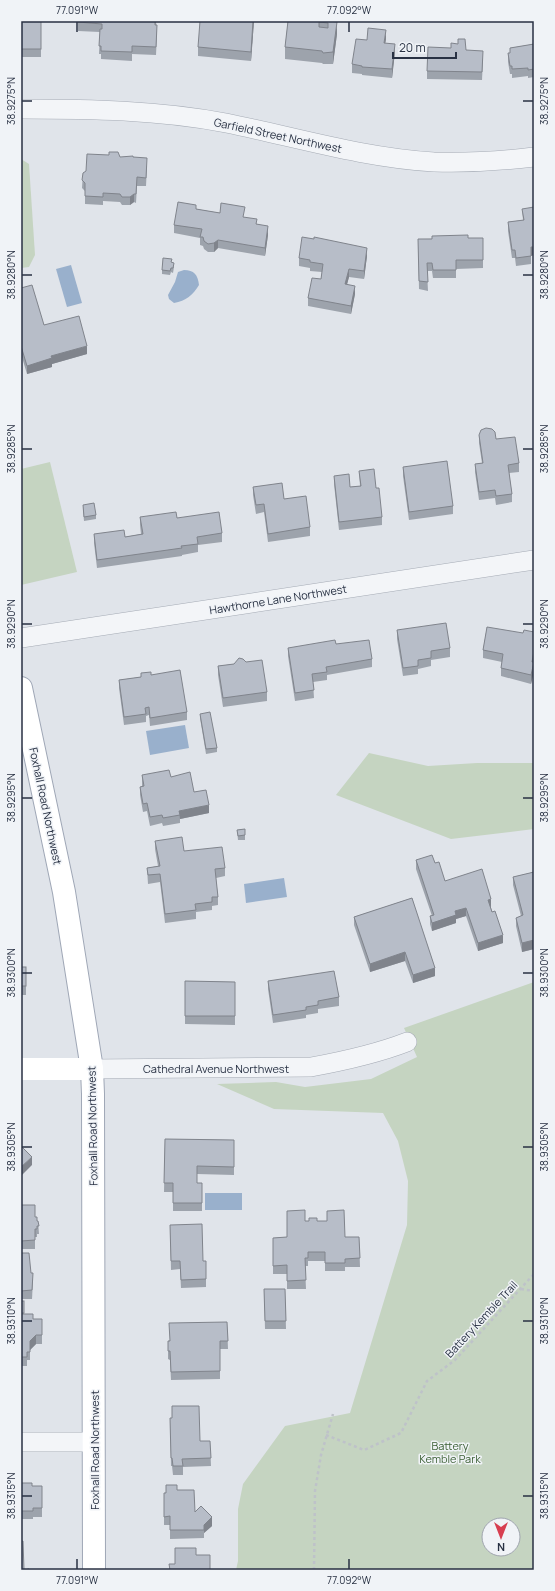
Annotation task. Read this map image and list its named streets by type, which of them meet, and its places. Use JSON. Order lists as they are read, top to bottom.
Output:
{
  "streets": {
    "main road": ["Foxhall Road Northwest", "Cathedral Avenue Northwest"],
    "street": ["Garfield Street Northwest", "Hawthorne Lane Northwest"],
    "path": ["Battery Kemble Trail"]
  },
  "crossings": [
    ["Foxhall Road Northwest", "Cathedral Avenue Northwest"]
  ],
  "parks": ["Battery Kemble Park"],
  "scale_bar": "20 m",
  "north": "bottom",
  "coordinates": [
    "77.091°W",
    "77.092°W",
    "38.9275°N",
    "38.9280°N",
    "38.9285°N",
    "38.9290°N",
    "38.9295°N",
    "38.9300°N",
    "38.9305°N",
    "38.9310°N",
    "38.9315°N"
  ]
}
